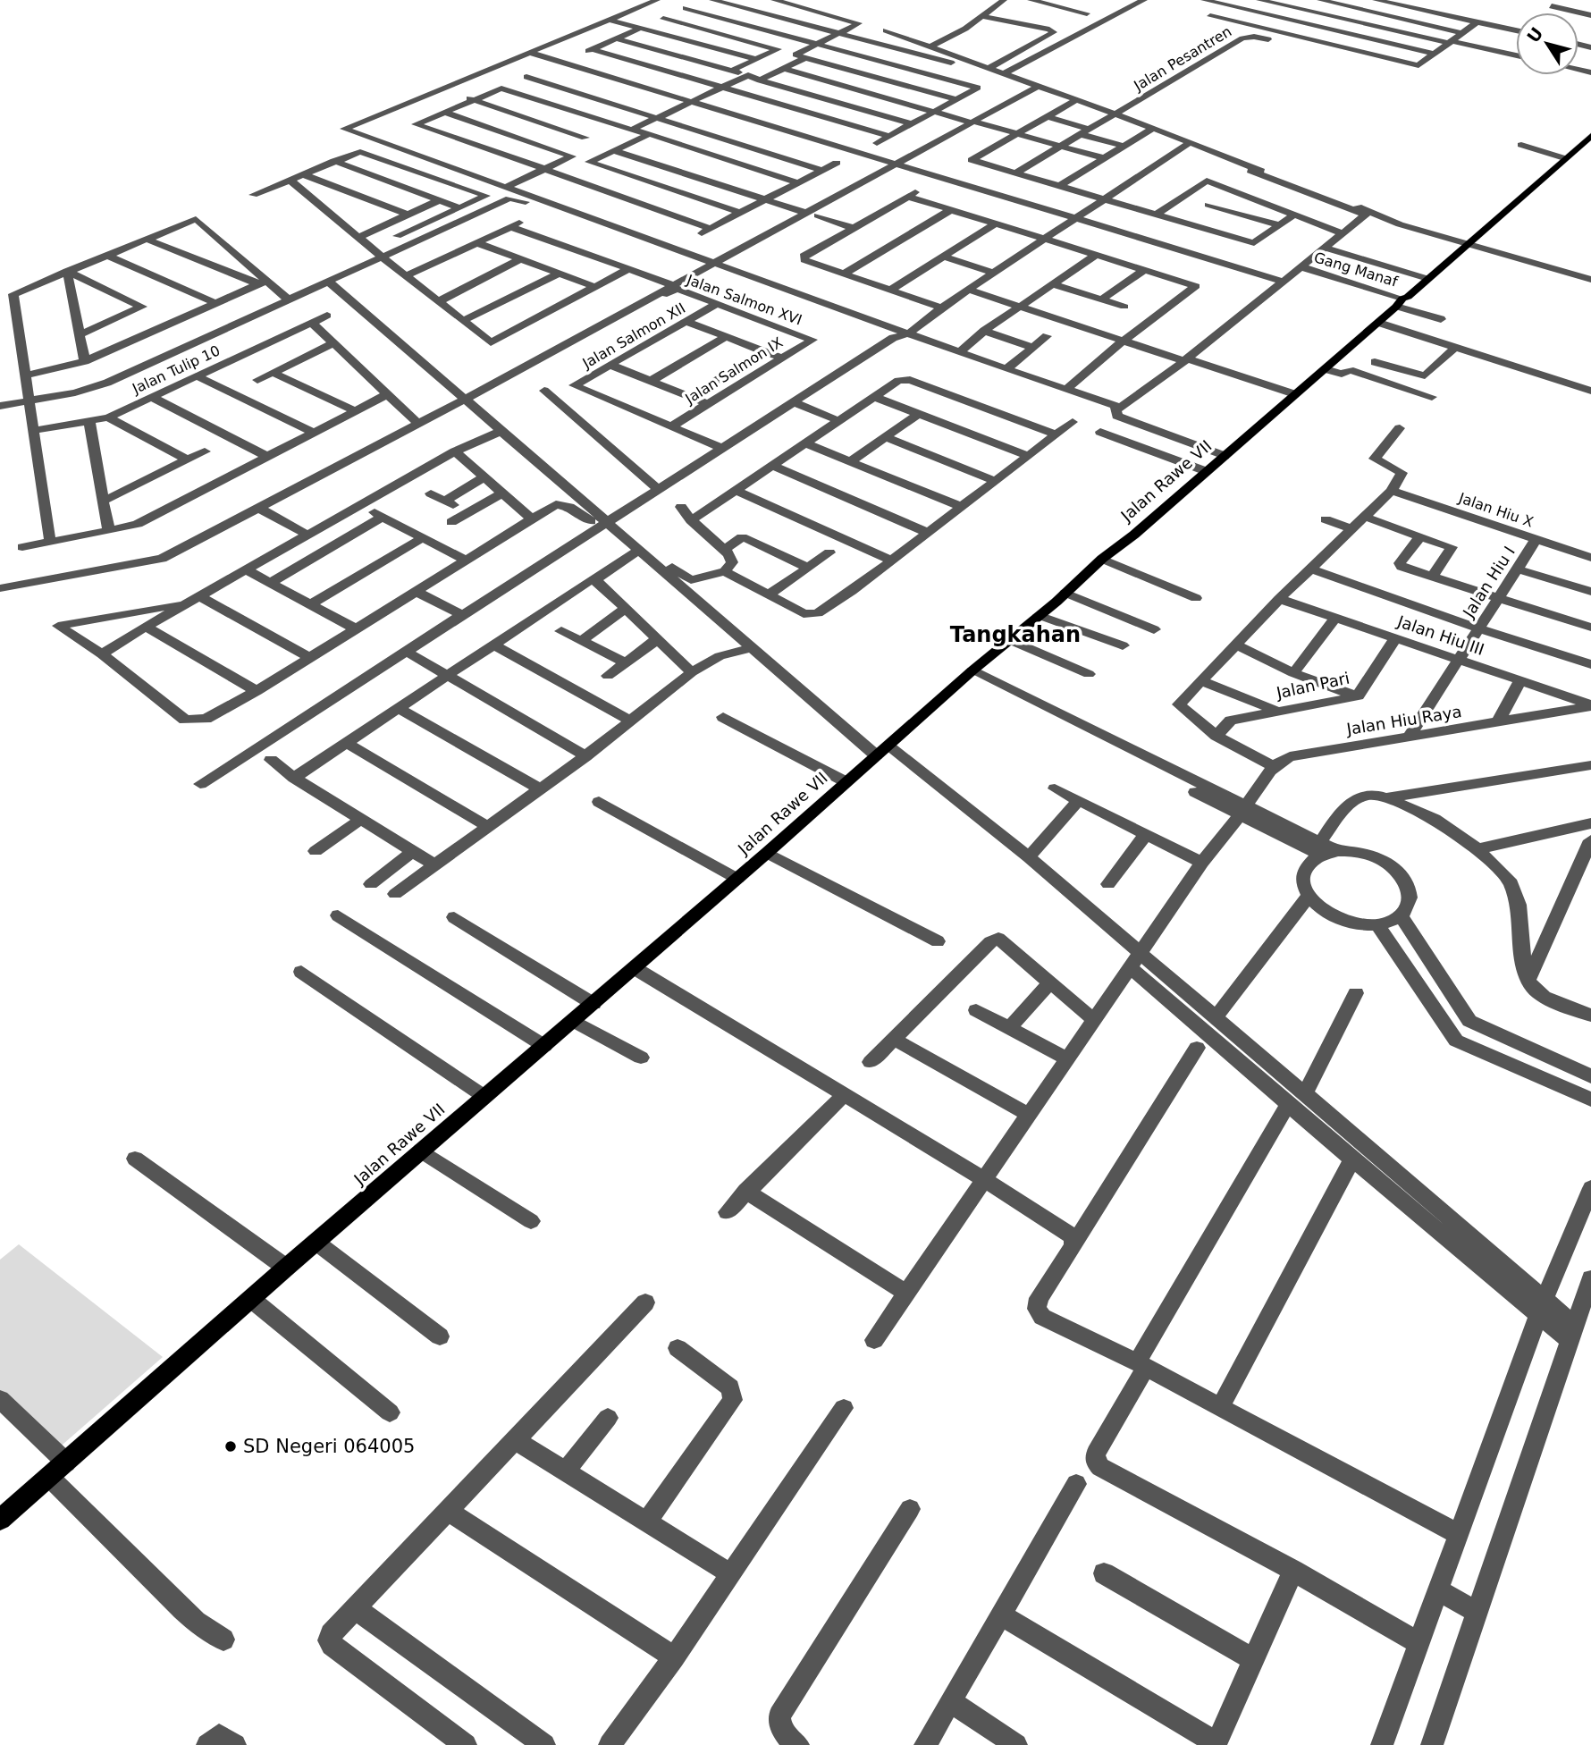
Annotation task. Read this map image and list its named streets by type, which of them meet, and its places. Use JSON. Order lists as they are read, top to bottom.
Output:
{
  "streets": {
    "main road": ["Jalan Rawe VII"],
    "street": [
      "Jalan Pesantren",
      "Gang Manaf",
      "Jalan Salmon XVI",
      "Jalan Salmon XII",
      "Jalan Tulip 10",
      "Jalan Salmon IX",
      "Jalan Hiu X",
      "Jalan Hiu I",
      "Jalan Hiu III",
      "Jalan Pari",
      "Jalan Hiu Raya"
    ]
  },
  "crossings": [
    ["Gang Manaf", "Jalan Rawe VII"],
    ["Jalan Salmon XVI", "Jalan Salmon XII"],
    ["Jalan Salmon XVI", "Jalan Salmon IX"],
    ["Jalan Salmon XII", "Jalan Salmon IX"],
    ["Jalan Hiu X", "Jalan Hiu I"],
    ["Jalan Hiu I", "Jalan Hiu III"],
    ["Jalan Hiu I", "Jalan Hiu Raya"],
    ["Jalan Hiu III", "Jalan Pari"],
    ["Jalan Hiu III", "Jalan Hiu Raya"]
  ],
  "districts": ["Tangkahan"],
  "places": ["SD Negeri 064005"],
  "north": "top left"
}
